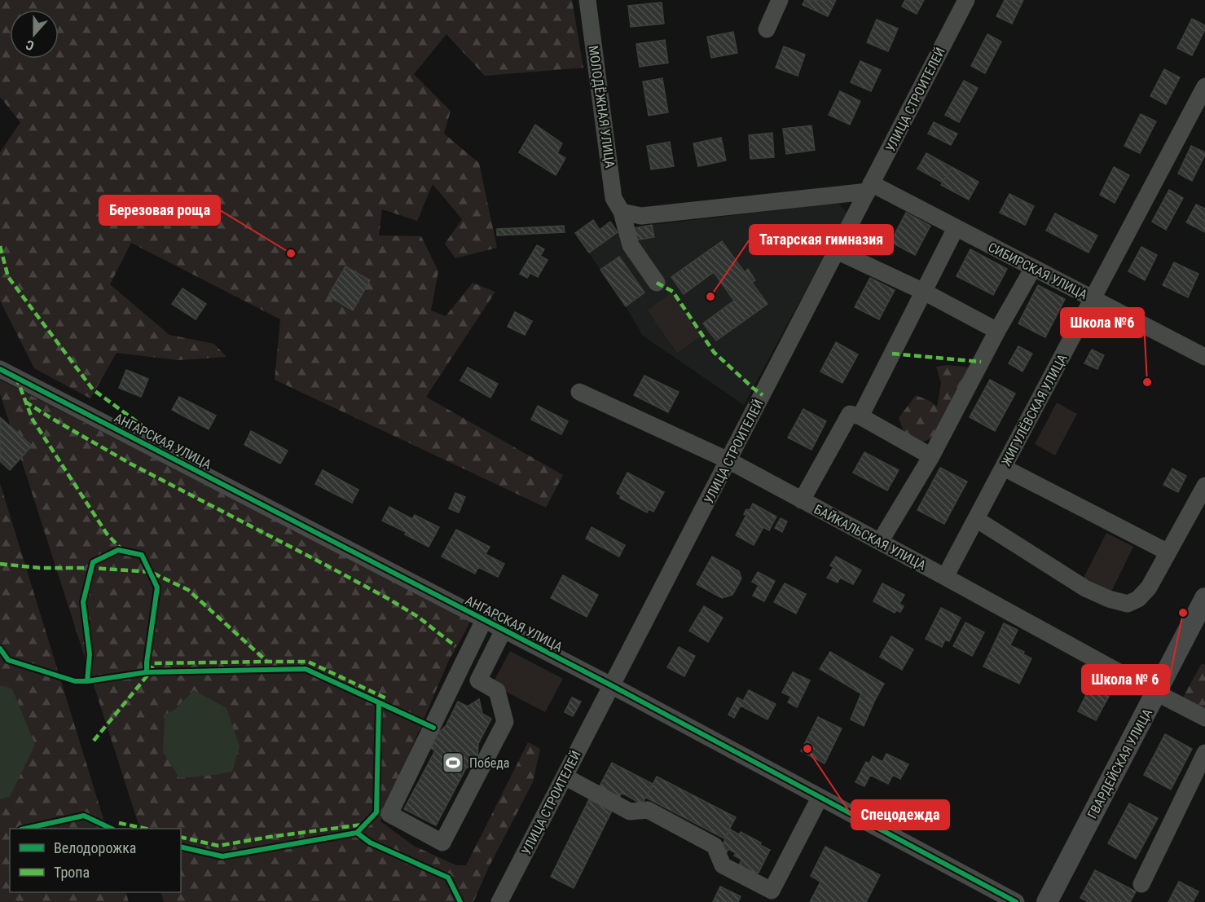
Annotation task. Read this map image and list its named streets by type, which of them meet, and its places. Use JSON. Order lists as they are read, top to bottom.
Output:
{
  "streets": {
    "main road": ["ГВАРДЕЙСКАЯ УЛИЦА"],
    "street": [
      "УЛИЦА СТРОИТЕЛЕЙ",
      "МОЛОДЁЖНАЯ УЛИЦА",
      "СИБИРСКАЯ УЛИЦА",
      "ЖИГУЛЁВСКАЯ УЛИЦА",
      "АНГАРСКАЯ УЛИЦА",
      "БАЙКАЛЬСКАЯ УЛИЦА"
    ]
  },
  "crossings": [
    ["УЛИЦА СТРОИТЕЛЕЙ", "СИБИРСКАЯ УЛИЦА"],
    ["УЛИЦА СТРОИТЕЛЕЙ", "АНГАРСКАЯ УЛИЦА"],
    ["УЛИЦА СТРОИТЕЛЕЙ", "БАЙКАЛЬСКАЯ УЛИЦА"],
    ["СИБИРСКАЯ УЛИЦА", "ЖИГУЛЁВСКАЯ УЛИЦА"],
    ["ЖИГУЛЁВСКАЯ УЛИЦА", "БАЙКАЛЬСКАЯ УЛИЦА"],
    ["БАЙКАЛЬСКАЯ УЛИЦА", "ГВАРДЕЙСКАЯ УЛИЦА"]
  ],
  "places": {
    "other": [
      "Березовая роща",
      "Татарская гимназия",
      "Школа №6",
      "Школа № 6",
      "Спецодежда"
    ],
    "sports": ["Победа"]
  },
  "legend": ["Велодорожка", "Тропа"],
  "north": "bottom"
}
